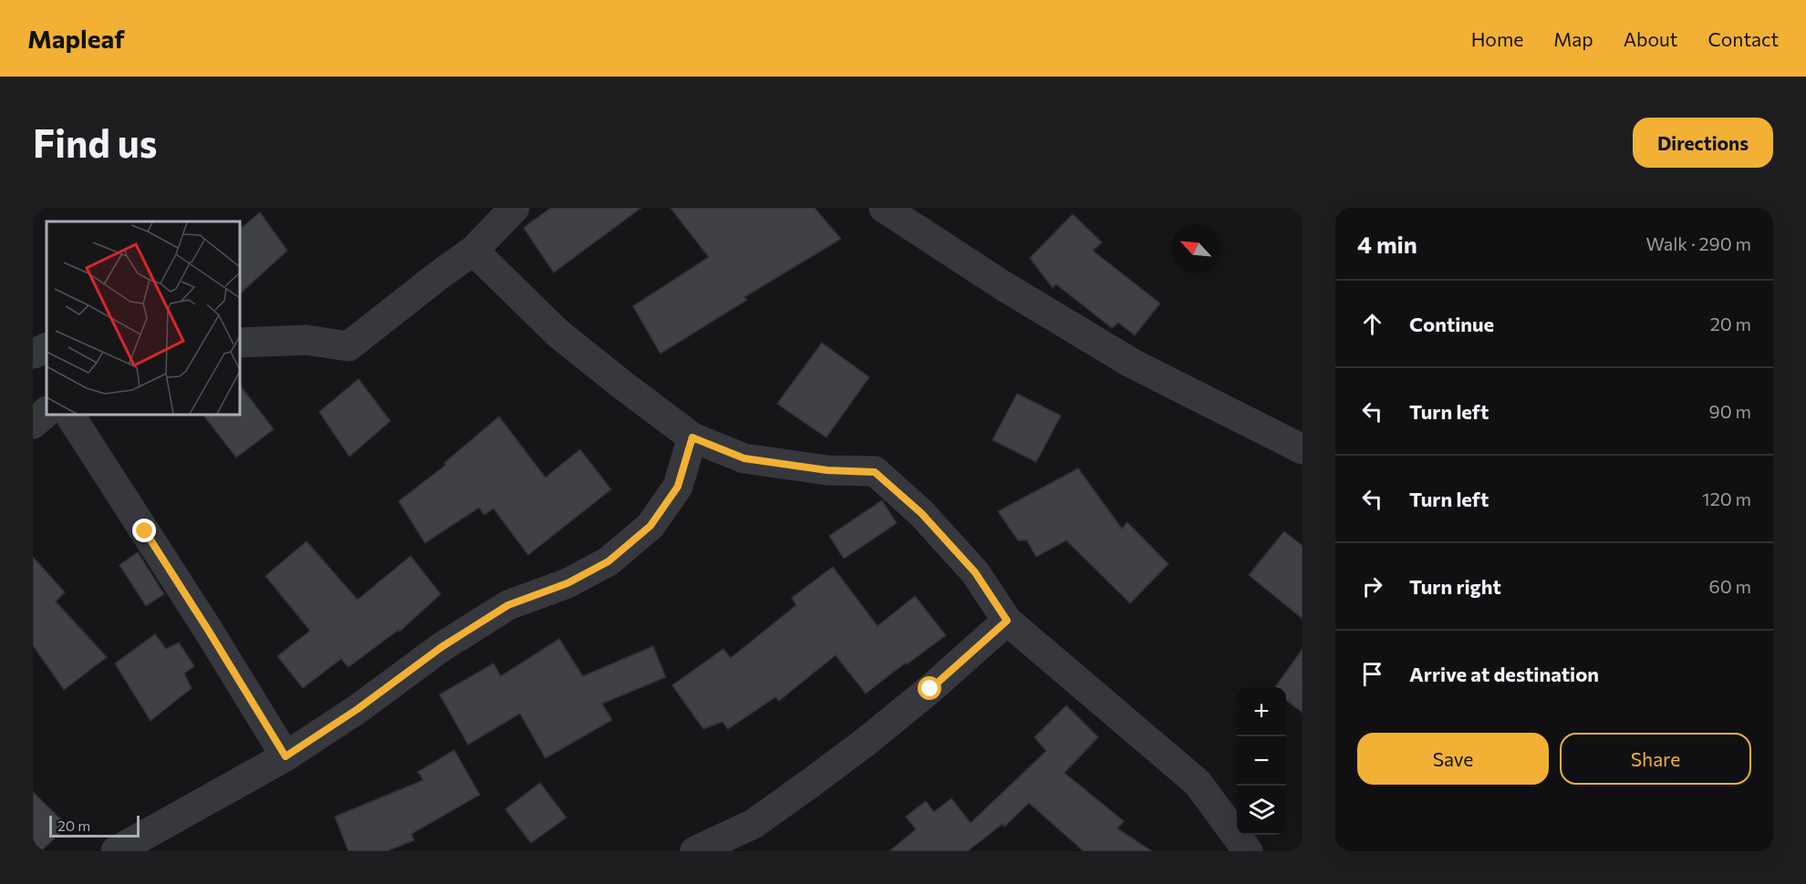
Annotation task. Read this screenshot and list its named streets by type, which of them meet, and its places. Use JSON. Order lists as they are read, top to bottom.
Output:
{
  "scale_bar": "20 m",
  "north": "top left",
  "page": {
    "header": "Mapleaf",
    "nav": [
      "Home",
      "Map",
      "About",
      "Contact"
    ],
    "buttons": [
      "Directions",
      ["Save", "Share"]
    ],
    "title": "Find us",
    "heading": ["4 min", "Walk · 290 m"],
    "list": [
      ["Continue", "20 m"],
      ["Turn left", "90 m"],
      ["Turn left", "120 m"],
      ["Turn right", "60 m"],
      "Arrive at destination"
    ],
    "map_buttons": ["+", "−"],
    "scale": "20 m"
  }
}
